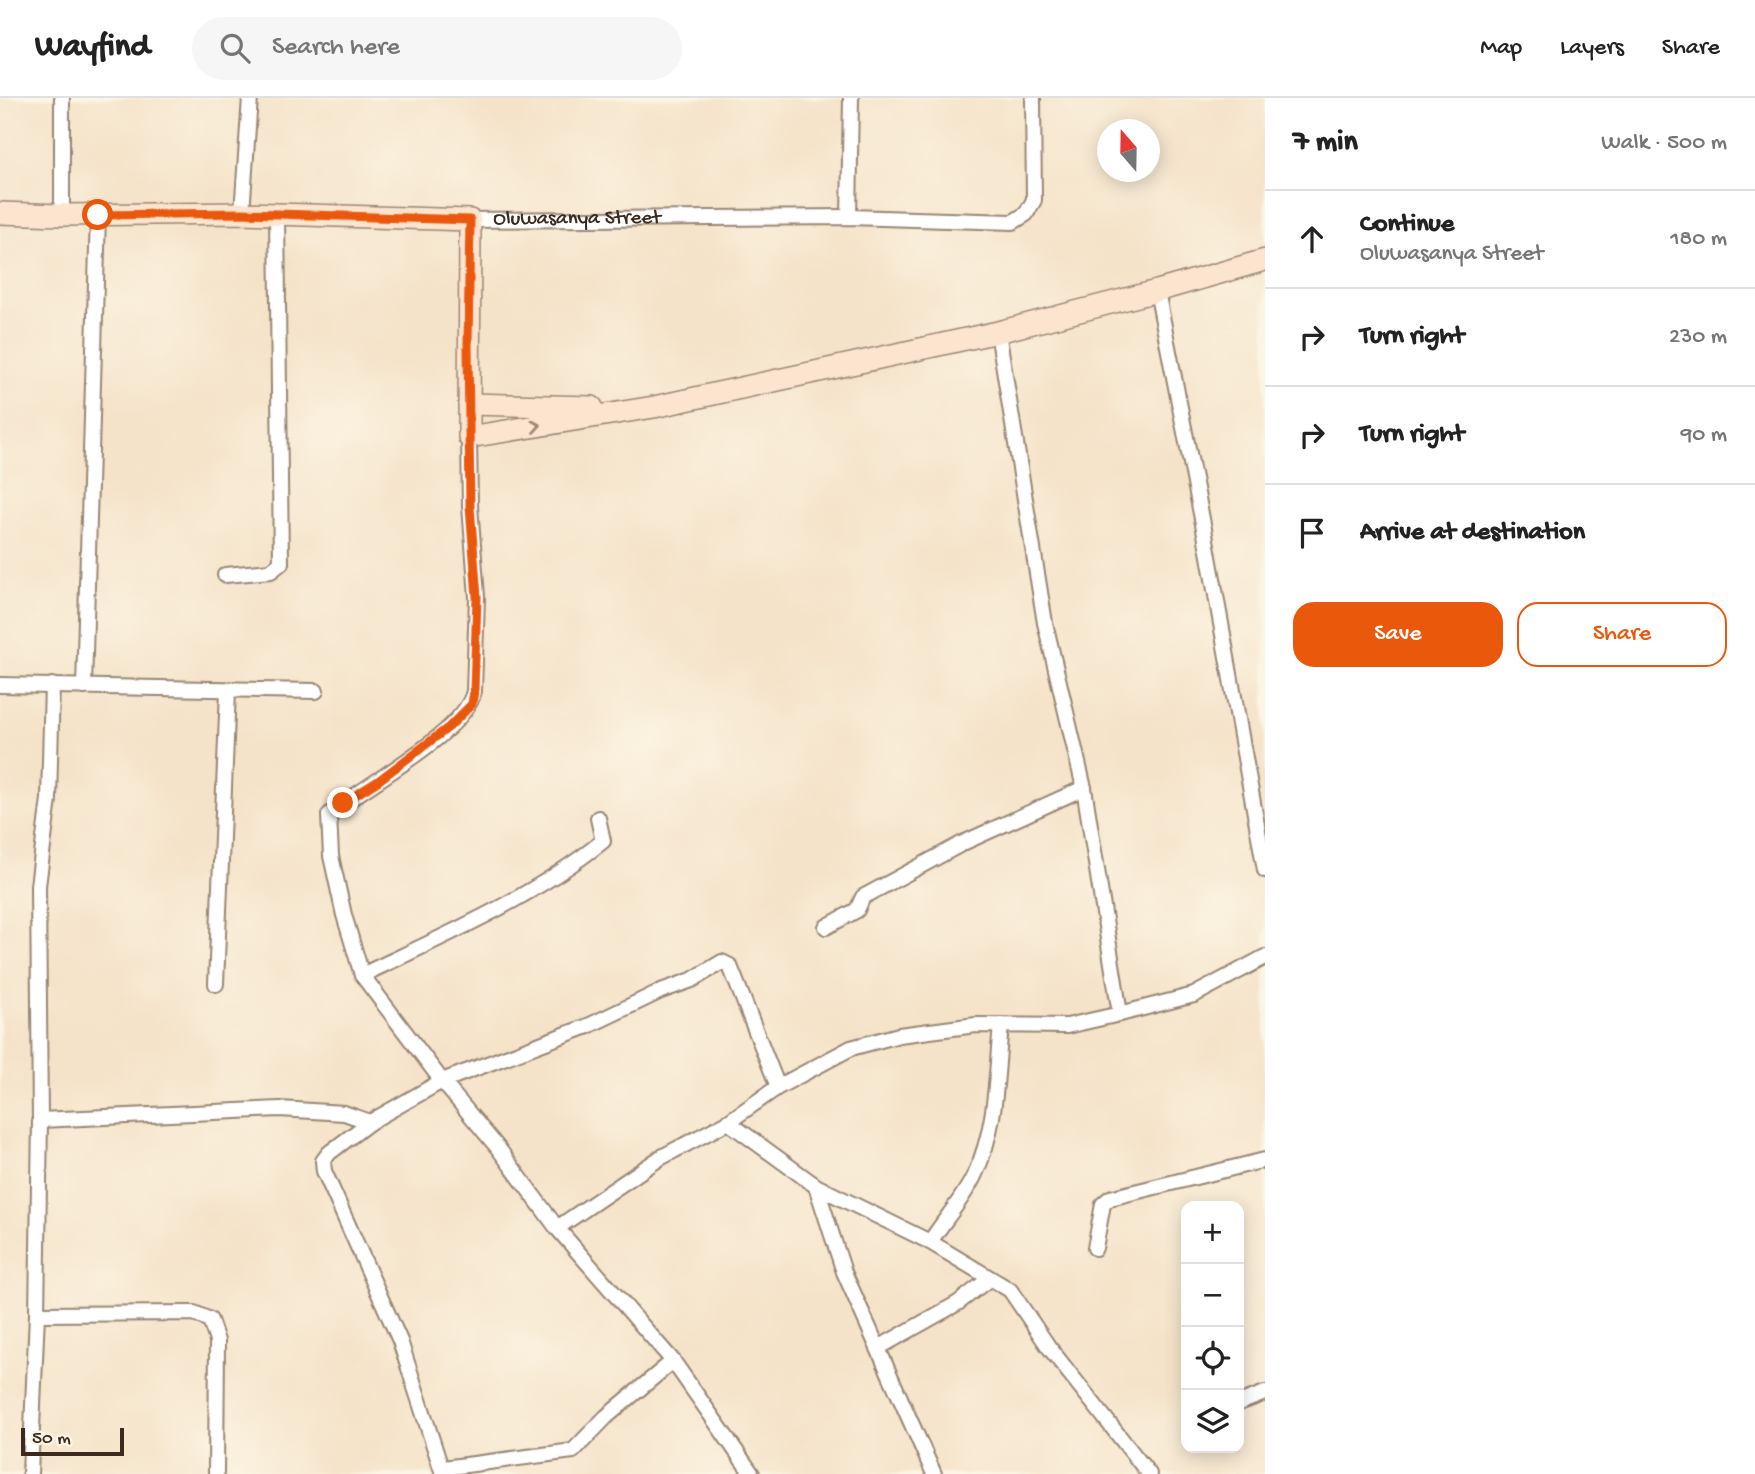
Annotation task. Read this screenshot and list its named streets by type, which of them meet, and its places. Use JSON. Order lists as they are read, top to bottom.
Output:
{
  "streets": {
    "street": ["Oluwasanya Street"]
  },
  "scale_bar": "50 m",
  "north": "top",
  "page": {
    "header": "Wayfind",
    "search": "Search here",
    "nav": ["Map", "Layers", "Share"],
    "heading": ["7 min", "Walk · 500 m"],
    "list": [
      ["Continue", "Oluwasanya Street", "180 m"],
      ["Turn right", "230 m"],
      ["Turn right", "90 m"],
      "Arrive at destination"
    ],
    "buttons": ["Save", "Share"],
    "map_buttons": ["+", "−"],
    "scale": "50 m"
  }
}
